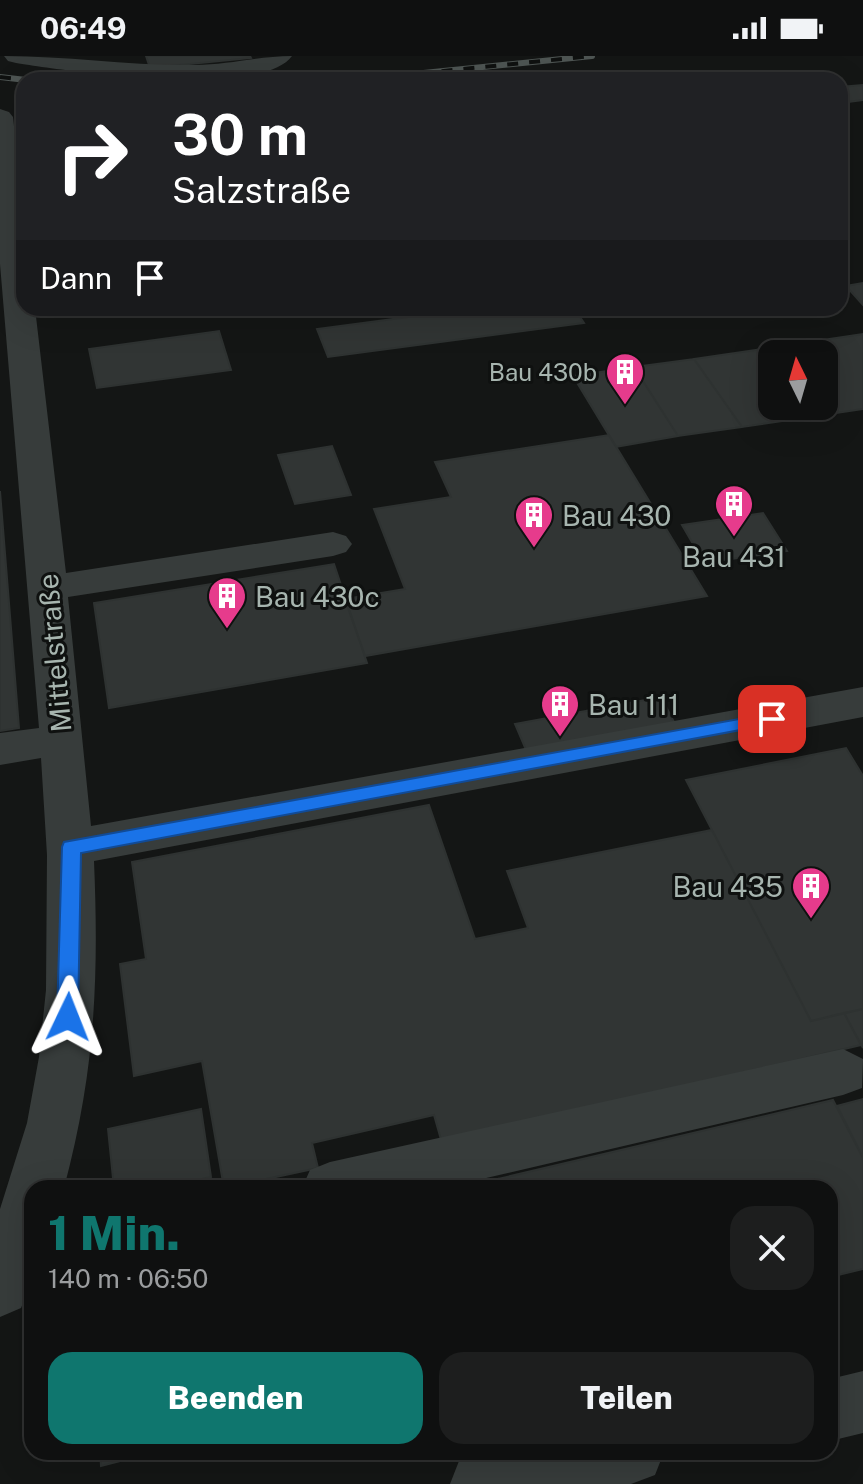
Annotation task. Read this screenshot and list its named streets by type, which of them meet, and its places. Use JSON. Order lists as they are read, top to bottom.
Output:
{
  "streets": {
    "street": ["Mittelstraße"]
  },
  "places": {
    "building": [
      "Bau 430b",
      "Bau 431",
      "Bau 430",
      "Bau 430c",
      "Bau 111",
      "Bau 435"
    ]
  },
  "north": "top",
  "page": {
    "status": "06:49",
    "turn": ["30 m", "Salzstraße"],
    "then": "Dann",
    "heading": ["1 Min.", "140 m · 06:50"],
    "buttons": ["Beenden", "Teilen"]
  }
}
